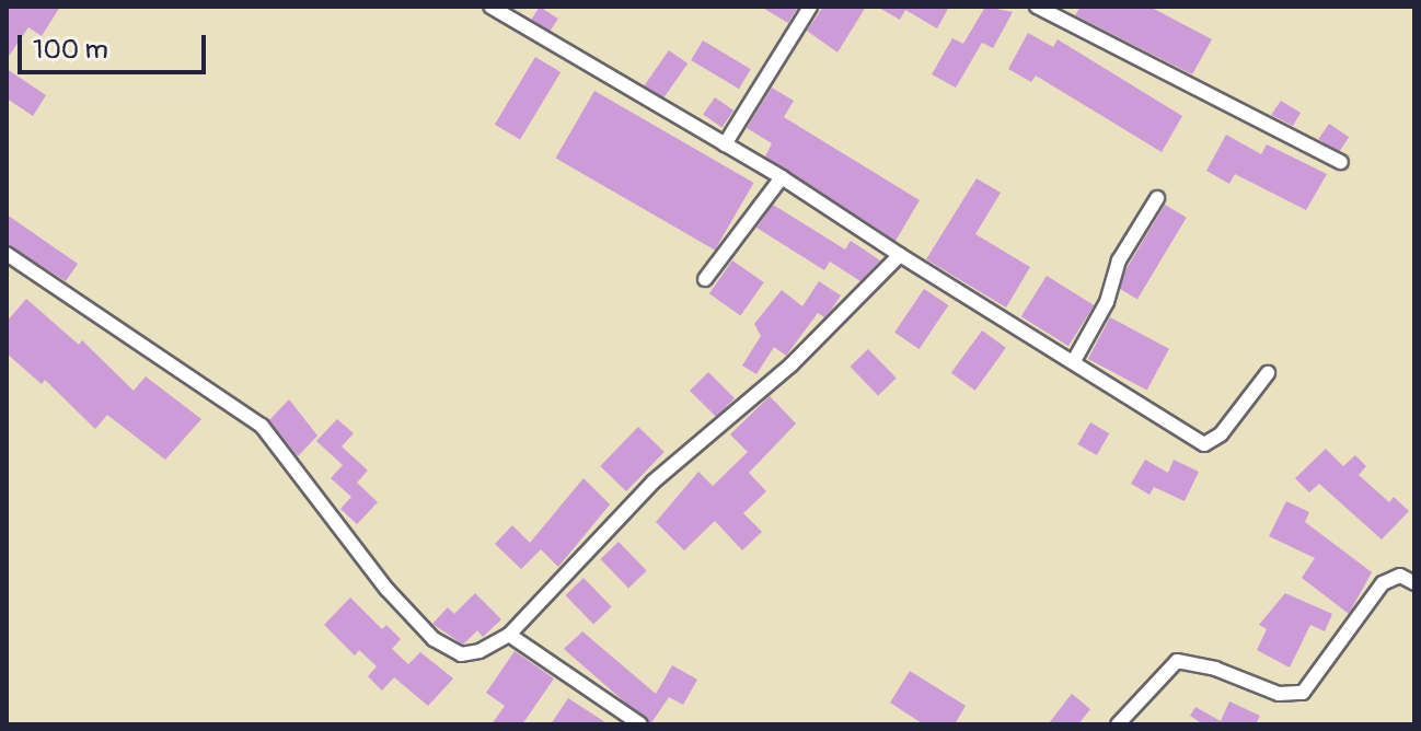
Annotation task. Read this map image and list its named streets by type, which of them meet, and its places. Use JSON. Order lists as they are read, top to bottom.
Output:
{
  "scale_bar": "100 m"
}
